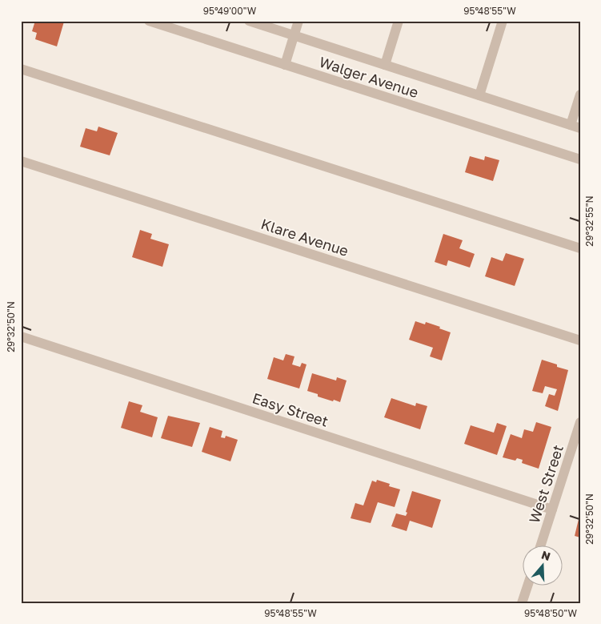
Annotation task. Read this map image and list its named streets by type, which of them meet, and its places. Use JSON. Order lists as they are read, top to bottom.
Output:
{
  "streets": {
    "street": [
      "Walger Avenue",
      "Klare Avenue",
      "Easy Street",
      "West Street"
    ]
  },
  "crossings": [
    ["Easy Street", "West Street"]
  ],
  "north": "top",
  "coordinates": [
    "95°49'00\"W",
    "95°48'55\"W",
    "29°32'55\"N",
    "29°32'50\"N",
    "95°48'50\"W"
  ]
}
